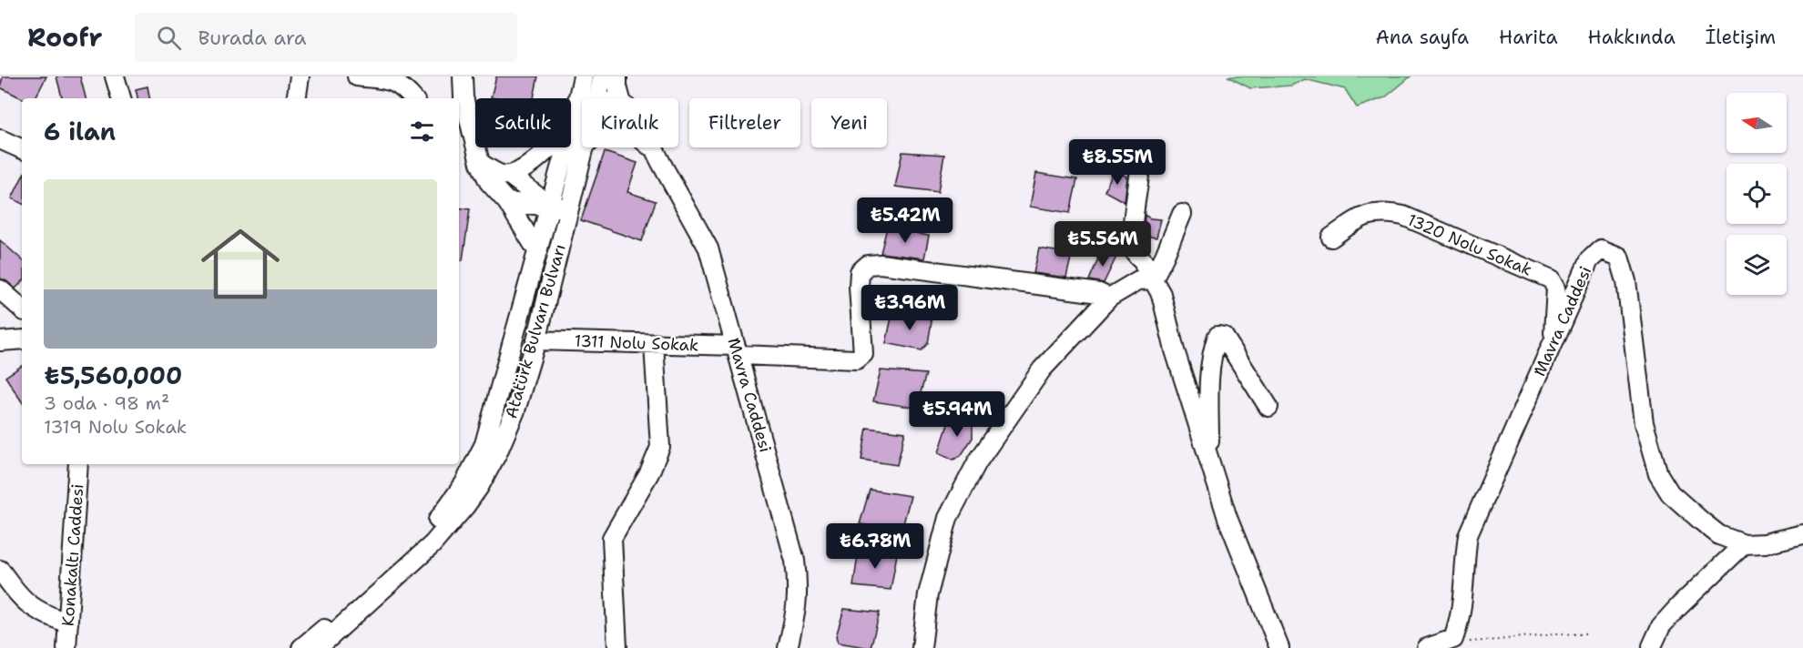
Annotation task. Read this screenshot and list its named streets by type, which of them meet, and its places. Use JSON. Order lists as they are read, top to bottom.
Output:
{
  "streets": {
    "street": [
      "1320 Nolu Sokak",
      "Mavra Caddesi",
      "Atatürk Bulvarı Bulvarı",
      "1311 Nolu Sokak",
      "Konakaltı Caddesi"
    ]
  },
  "crossings": [
    ["1320 Nolu Sokak", "Mavra Caddesi"],
    ["Mavra Caddesi", "1311 Nolu Sokak"],
    ["Atatürk Bulvarı Bulvarı", "1311 Nolu Sokak"]
  ],
  "north": "left",
  "page": {
    "header": "Roofr",
    "search": "Burada ara",
    "nav": [
      "Ana sayfa",
      "Harita",
      "Hakkında",
      "İletişim"
    ],
    "chip": [
      "Satılık",
      "Kiralık",
      "Filtreler",
      "Yeni"
    ],
    "heading": "6 ilan",
    "price": [
      "₺8.55M",
      "₺5.42M",
      "₺5.56M",
      "₺3.96M",
      "₺5.94M",
      "₺6.78M"
    ],
    "list": [
      {
        "name": "₺5,560,000",
        "note": "3 oda · 98 m² · 1319 Nolu Sokak"
      }
    ]
  }
}
